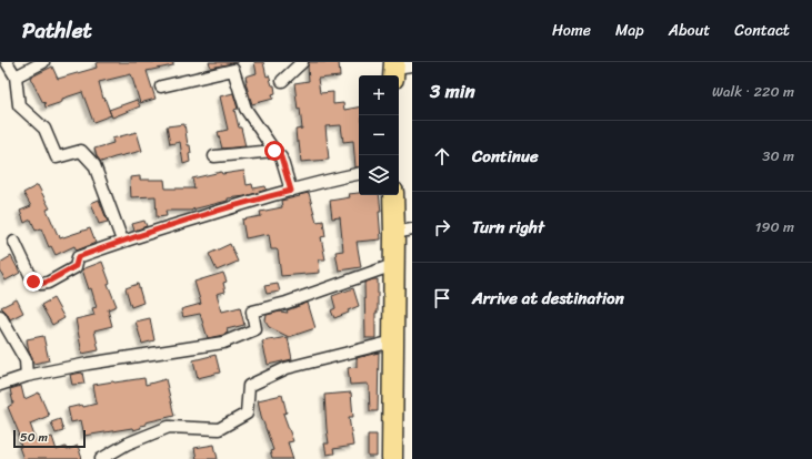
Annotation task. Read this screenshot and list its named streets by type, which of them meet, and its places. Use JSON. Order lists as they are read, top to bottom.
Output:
{
  "scale_bar": "50 m",
  "page": {
    "header": "Pathlet",
    "nav": [
      "Home",
      "Map",
      "About",
      "Contact"
    ],
    "heading": ["3 min", "Walk · 220 m"],
    "map_buttons": ["+", "−"],
    "list": [
      ["Continue", "30 m"],
      ["Turn right", "190 m"],
      "Arrive at destination"
    ],
    "scale": "50 m"
  }
}
